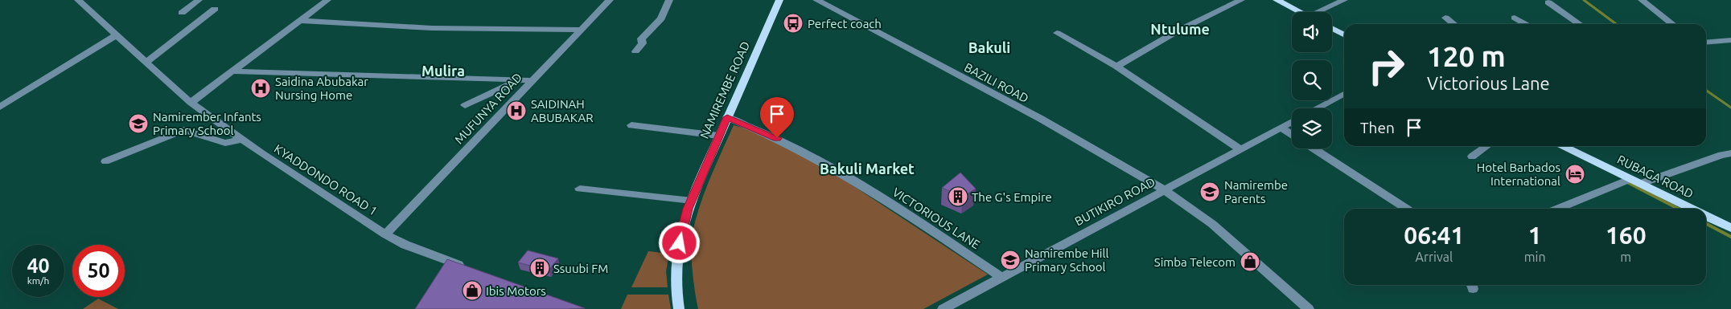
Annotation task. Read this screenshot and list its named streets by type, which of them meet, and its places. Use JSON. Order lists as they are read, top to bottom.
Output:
{
  "streets": {
    "main road": ["NAMIREMBE ROAD", "RUBAGA ROAD"],
    "street": [
      "BAZILI ROAD",
      "MUFUNYA ROAD",
      "KYADDONDO ROAD 1",
      "BUTIKIRO ROAD",
      "VICTORIOUS LANE"
    ]
  },
  "crossings": [
    ["BAZILI ROAD", "BUTIKIRO ROAD"],
    ["NAMIREMBE ROAD", "VICTORIOUS LANE"],
    ["MUFUNYA ROAD", "KYADDONDO ROAD 1"],
    ["BUTIKIRO ROAD", "VICTORIOUS LANE"]
  ],
  "districts": [
    "Ntulume",
    "Bakuli",
    "Mulira",
    "Bakuli Market"
  ],
  "places": {
    "bus stop": ["Perfect coach"],
    "hospital": ["Saidina Abubakar Nursing Home", "SAIDINAH ABUBAKAR"],
    "school or university": ["Namirember Infants Primary School", "Namirembe Parents", "Namirembe Hill Primary School"],
    "hotel": ["Hotel Barbados International"],
    "building": ["The G's Empire", "Ssuubi FM"],
    "shop": ["Simba Telecom", "Ibis Motors"]
  },
  "page": {
    "turn": ["120 m", "Victorious Lane"],
    "then": "Then",
    "eta": [
      "06:41",
      "Arrival",
      "1",
      "min",
      "160",
      "m"
    ],
    "speed": "40 km/h",
    "limit": "50"
  }
}
